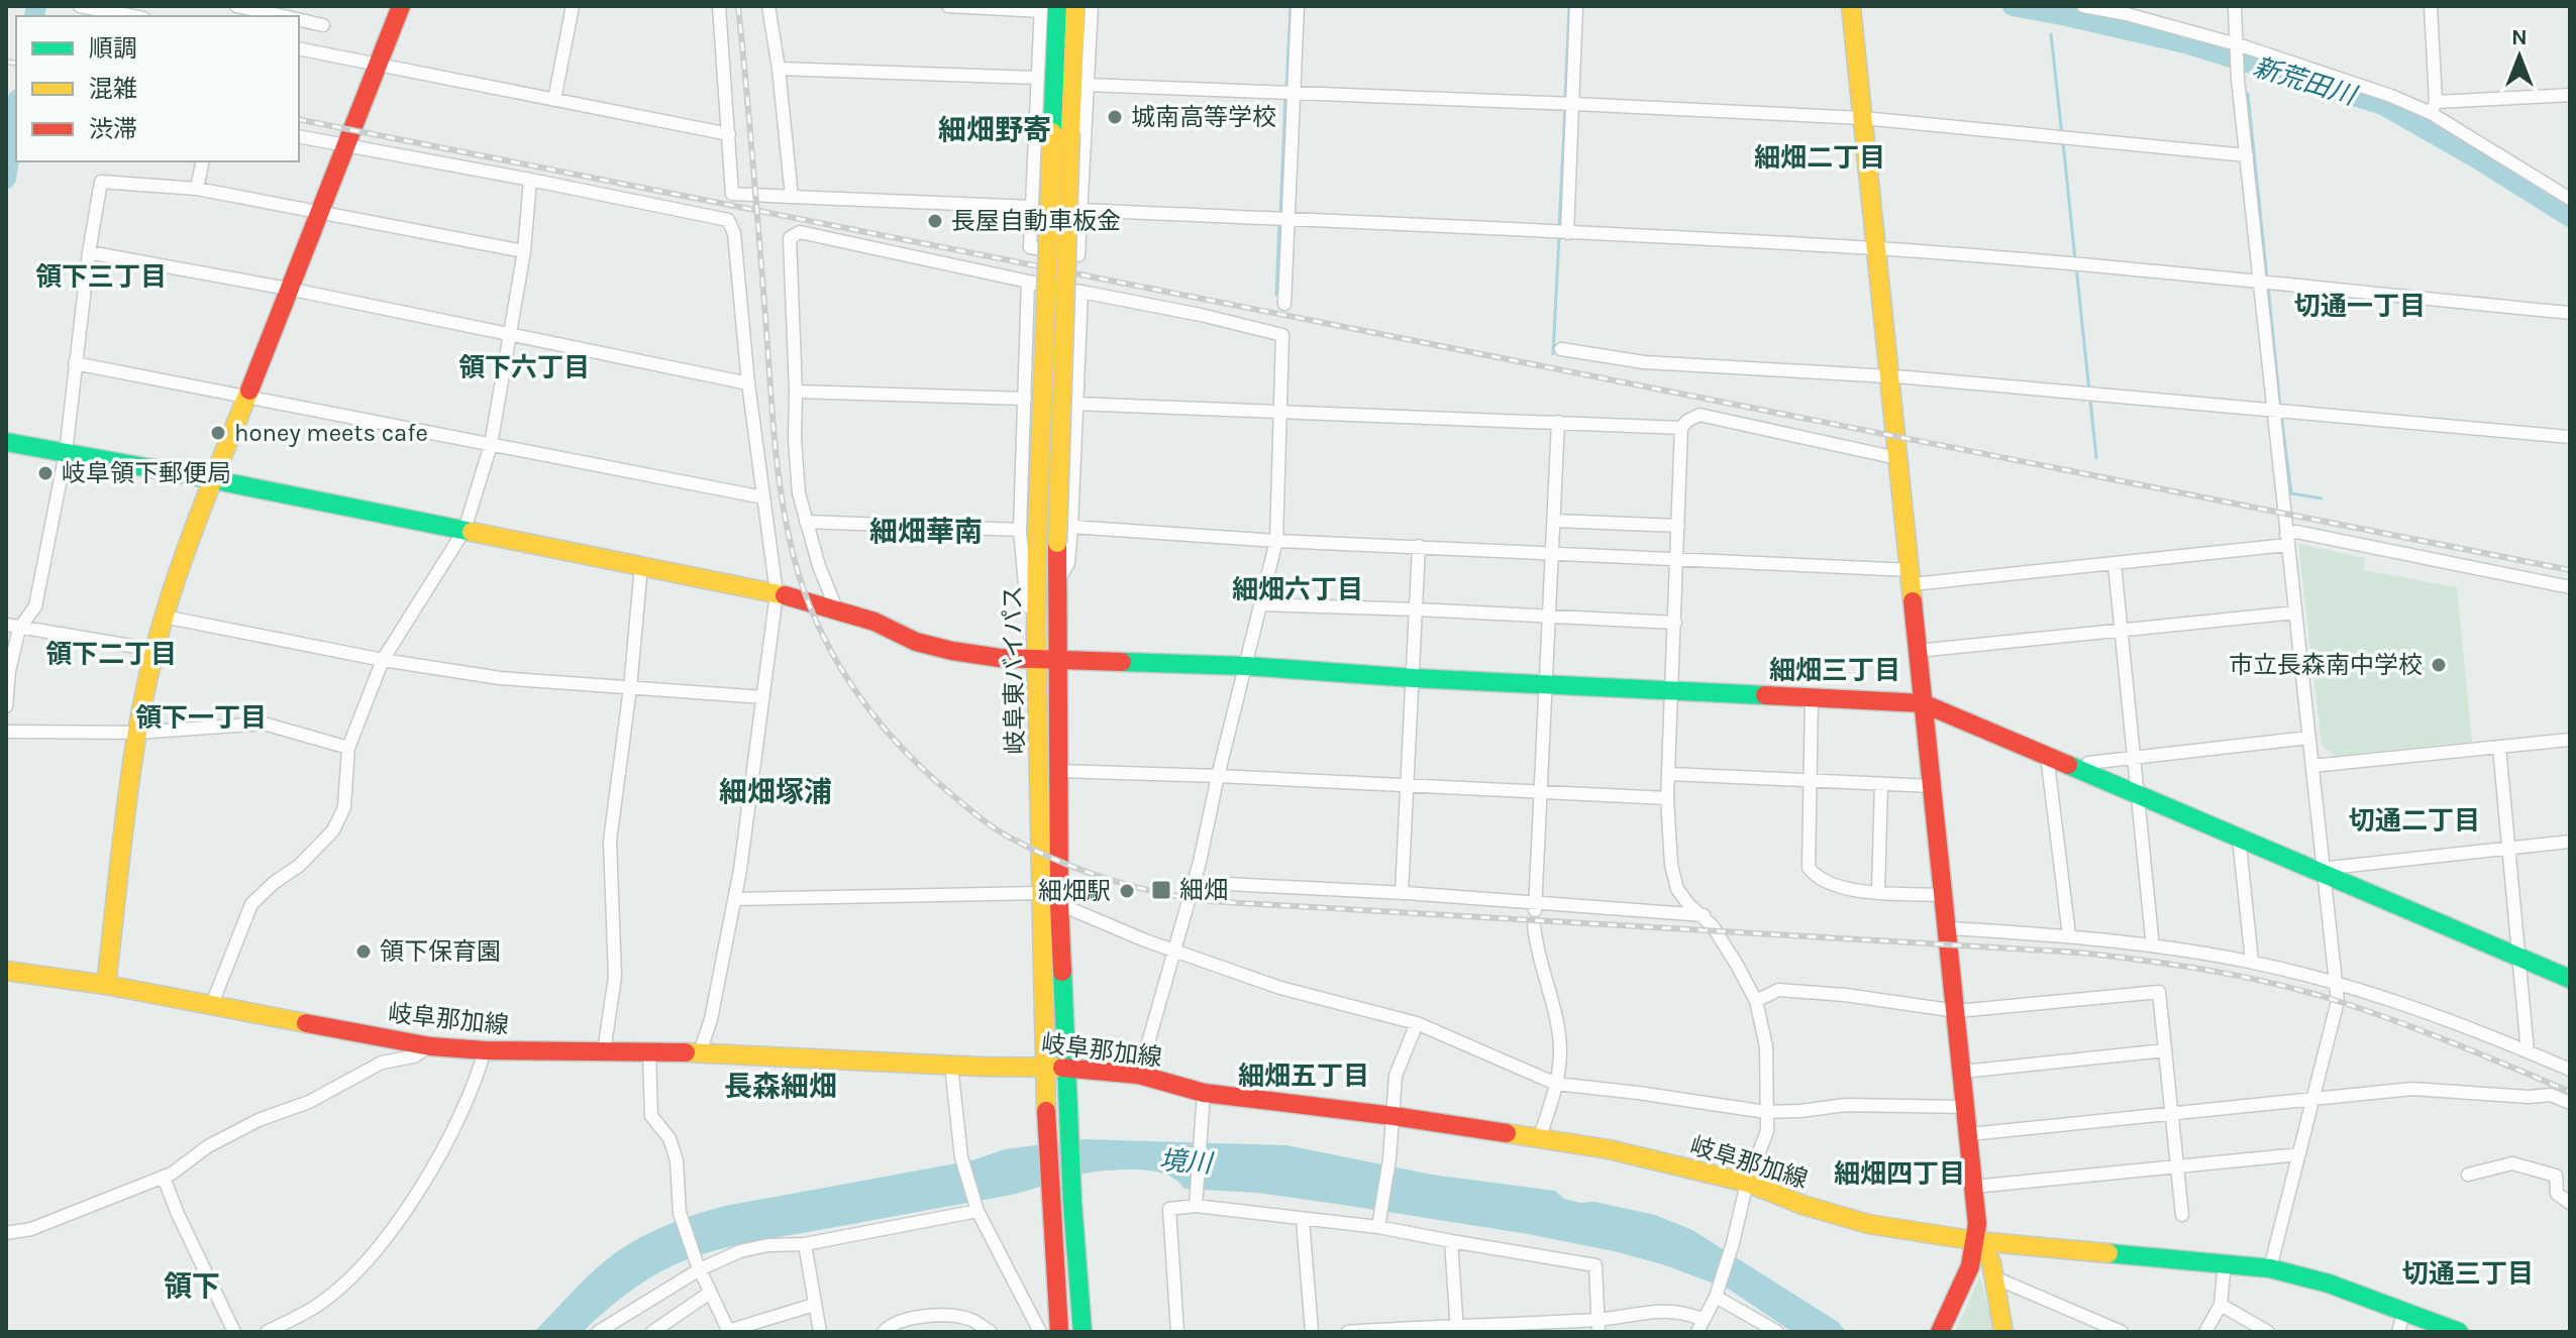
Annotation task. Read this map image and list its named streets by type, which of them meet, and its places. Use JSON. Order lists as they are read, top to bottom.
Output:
{
  "streets": {
    "main road": ["岐阜東バイパス", "岐阜那加線"]
  },
  "crossings": [
    ["岐阜東バイパス", "岐阜那加線"]
  ],
  "districts": [
    "細畑野寄",
    "細畑二丁目",
    "領下三丁目",
    "切通一丁目",
    "領下六丁目",
    "細畑華南",
    "細畑六丁目",
    "領下二丁目",
    "細畑三丁目",
    "領下一丁目",
    "細畑塚浦",
    "切通二丁目",
    "細畑五丁目",
    "長森細畑",
    "細畑四丁目",
    "切通三丁目",
    "領下"
  ],
  "water": ["新荒田川", "境川"],
  "places": {
    "other": [
      "城南高等学校",
      "長屋自動車板金",
      "honey meets cafe",
      "岐阜領下郵便局",
      "市立長森南中学校",
      "細畑駅",
      "領下保育園"
    ],
    "transit": ["細畑"]
  },
  "legend": ["順調", "混雑", "渋滞"],
  "north": "top"
}
